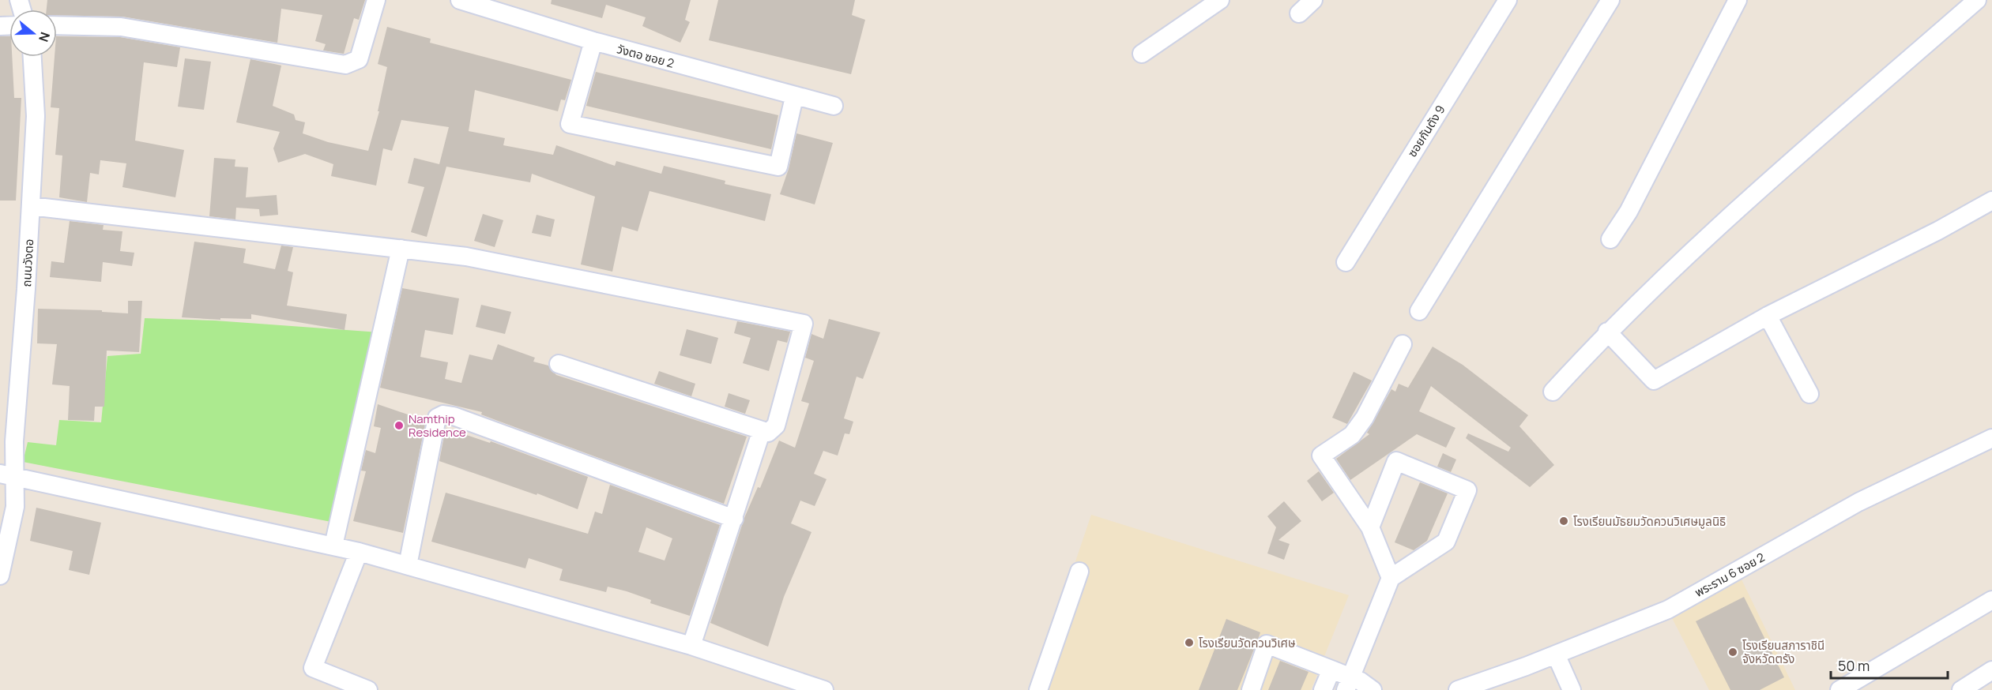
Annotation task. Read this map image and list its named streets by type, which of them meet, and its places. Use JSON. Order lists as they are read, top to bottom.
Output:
{
  "streets": {
    "street": [
      "วังตอ ซอย 2",
      "ซอยกันตัง 9",
      "ถนนวังตอ",
      "พระราม 6 ซอย 2"
    ]
  },
  "places": [
    "Namthip Residence",
    "โรงเรียนมัธยมวัดควนวิเศษมูลนิธิ",
    "โรงเรียนวัดควนวิเศษ",
    "โรงเรียนสภาราชินี จังหวัดตรัง"
  ],
  "scale_bar": "50 m",
  "north": "right"
}
